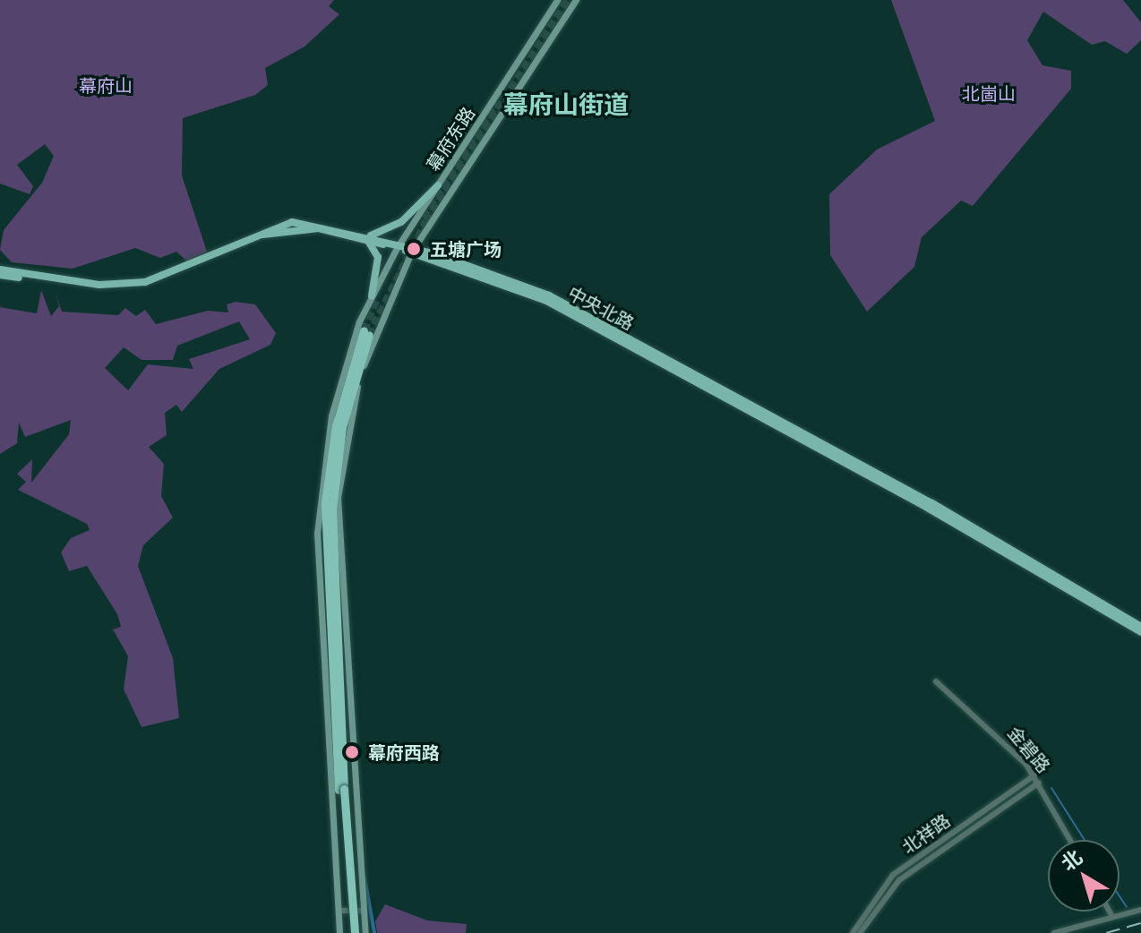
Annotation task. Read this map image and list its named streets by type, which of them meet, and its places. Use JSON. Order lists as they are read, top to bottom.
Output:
{
  "streets": {
    "main road": ["幕府东路", "中央北路"],
    "street": ["金碧路", "北祥路"]
  },
  "crossings": [
    ["幕府东路", "中央北路"],
    ["金碧路", "北祥路"]
  ],
  "districts": ["幕府山街道"],
  "parks": ["幕府山", "北崮山"],
  "places": ["五塘广场", "幕府西路"],
  "north": "top left"
}
